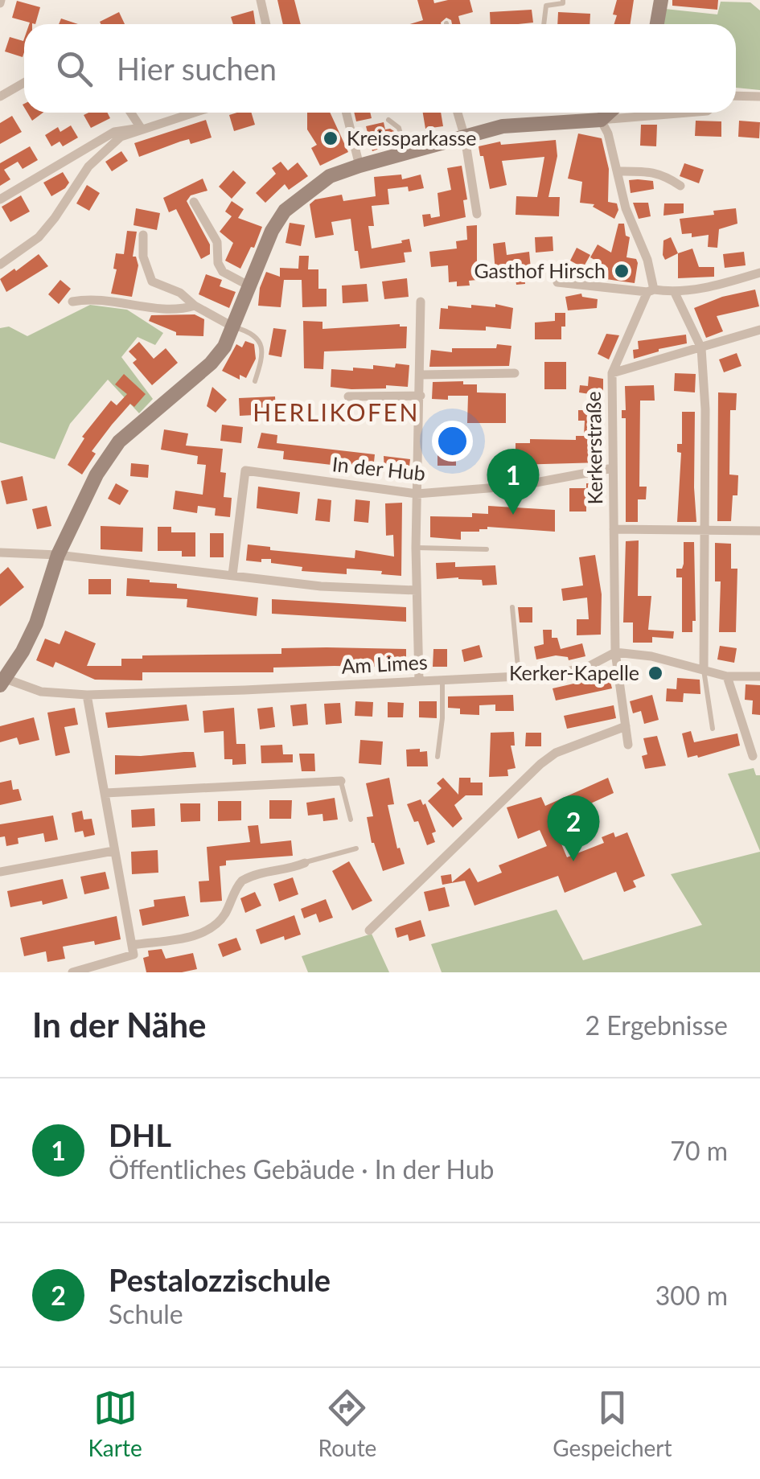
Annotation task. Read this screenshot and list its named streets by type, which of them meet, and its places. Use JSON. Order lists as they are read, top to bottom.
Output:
{
  "streets": {
    "street": ["Kerkerstraße", "In der Hub", "Am Limes"]
  },
  "crossings": [
    ["Kerkerstraße", "In der Hub"],
    ["Kerkerstraße", "Am Limes"]
  ],
  "districts": ["HERLIKOFEN"],
  "places": ["Kreissparkasse", "Gasthof Hirsch", "Kerker-Kapelle"],
  "page": {
    "search": "Hier suchen",
    "pins": ["1", "2"],
    "heading": ["In der Nähe", "2 Ergebnisse"],
    "list": [
      {
        "mark": "1",
        "name": "DHL",
        "note": "Öffentliches Gebäude · In der Hub",
        "value": "70 m"
      },
      {
        "mark": "2",
        "name": "Pestalozzischule",
        "note": "Schule",
        "value": "300 m"
      }
    ],
    "nav": ["Karte", "Route", "Gespeichert"]
  }
}
